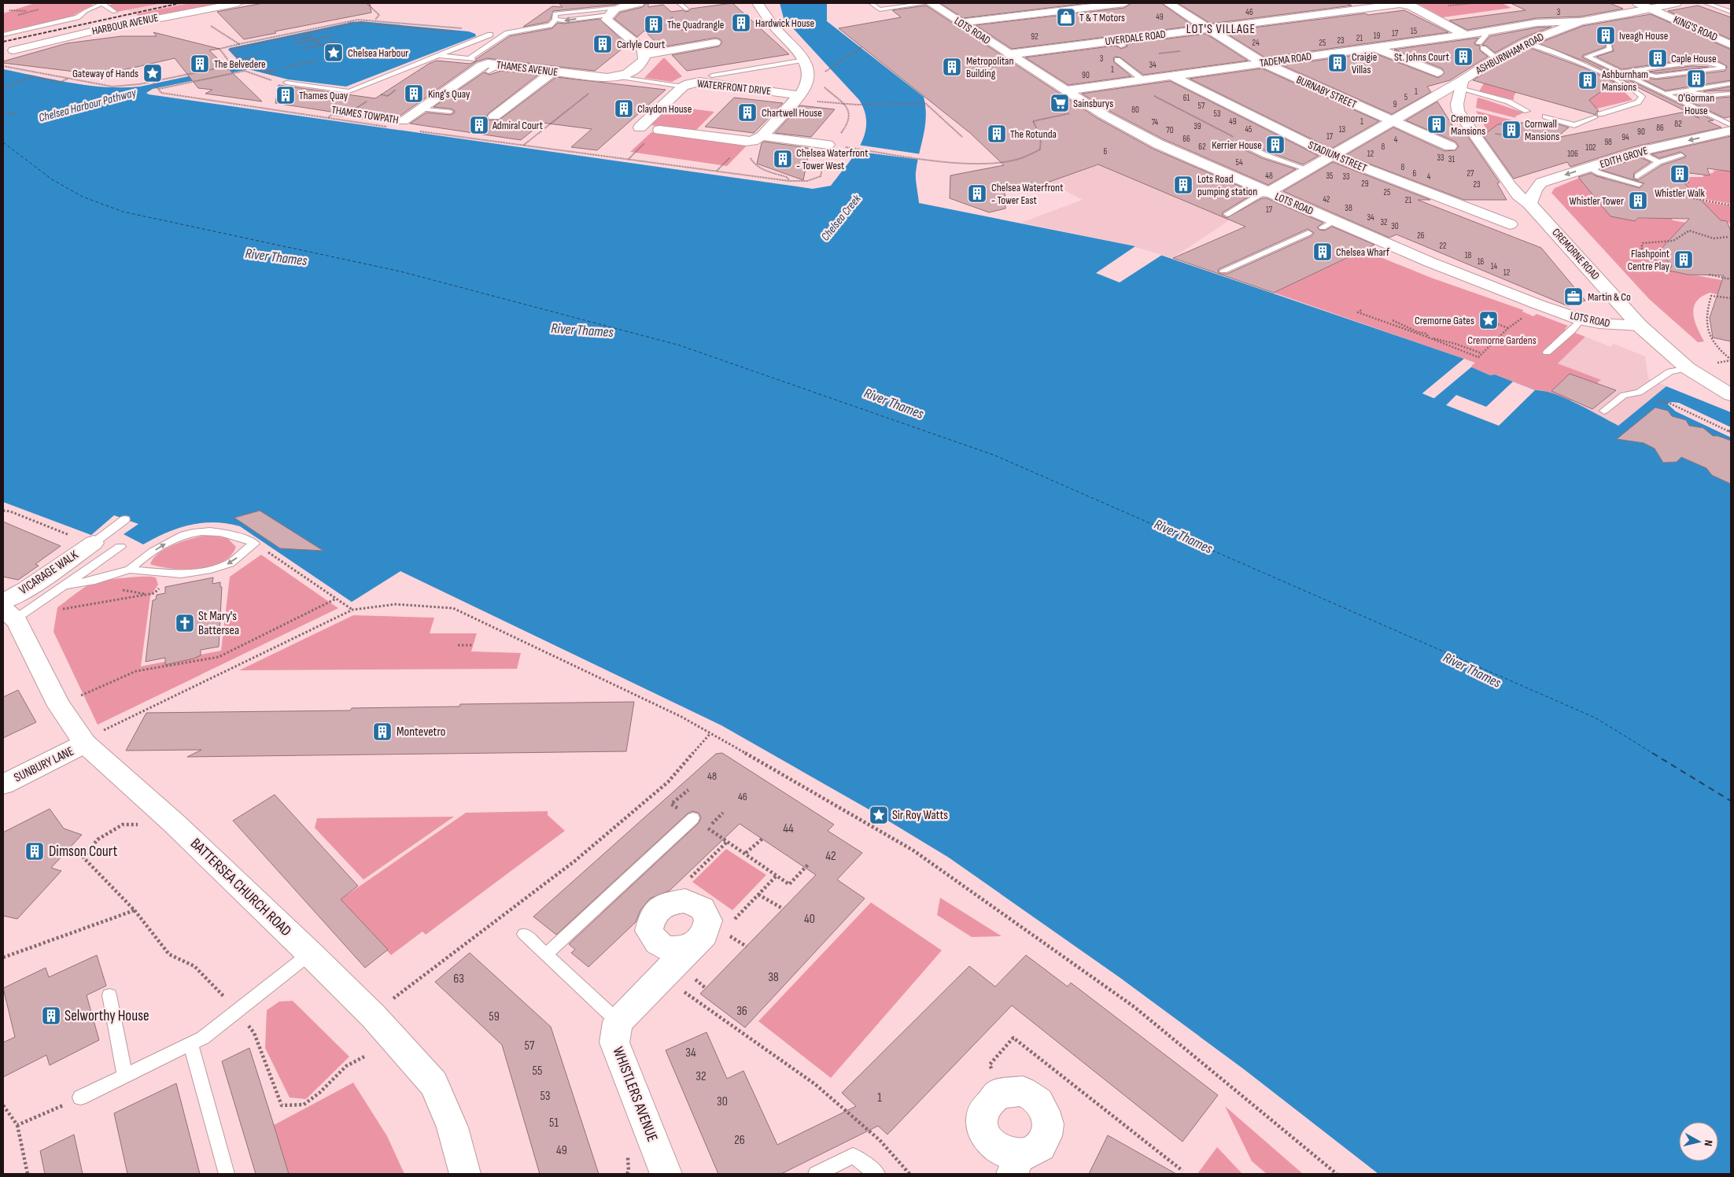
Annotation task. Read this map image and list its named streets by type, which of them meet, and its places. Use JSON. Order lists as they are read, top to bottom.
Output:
{
  "streets": {
    "main road": [
      "HARBOUR AVENUE",
      "KING'S ROAD",
      "LOTS ROAD",
      "UVERDALE ROAD",
      "ASHBURNHAM ROAD",
      "TADEMA ROAD",
      "THAMES AVENUE",
      "WATERFRONT DRIVE",
      "BURNABY STREET",
      "STADIUM STREET",
      "EDITH GROVE",
      "CREMORNE ROAD",
      "VICARAGE WALK",
      "SUNBURY LANE",
      "BATTERSEA CHURCH ROAD",
      "WHISTLERS AVENUE"
    ],
    "path": ["THAMES TOWPATH"]
  },
  "crossings": [
    ["KING'S ROAD", "ASHBURNHAM ROAD"],
    ["LOTS ROAD", "UVERDALE ROAD"],
    ["LOTS ROAD", "ASHBURNHAM ROAD"],
    ["LOTS ROAD", "TADEMA ROAD"],
    ["LOTS ROAD", "CREMORNE ROAD"],
    ["UVERDALE ROAD", "TADEMA ROAD"],
    ["UVERDALE ROAD", "BURNABY STREET"],
    ["ASHBURNHAM ROAD", "TADEMA ROAD"],
    ["ASHBURNHAM ROAD", "BURNABY STREET"],
    ["ASHBURNHAM ROAD", "STADIUM STREET"],
    ["TADEMA ROAD", "BURNABY STREET"],
    ["TADEMA ROAD", "STADIUM STREET"],
    ["VICARAGE WALK", "BATTERSEA CHURCH ROAD"],
    ["SUNBURY LANE", "BATTERSEA CHURCH ROAD"]
  ],
  "one_way": ["EDITH GROVE"],
  "districts": ["LOT'S VILLAGE"],
  "water": ["Chelsea Harbour Pathway", "Chelsea Creek", "River Thames"],
  "parks": ["Cremorne Gardens"],
  "places": {
    "shop": ["T & T Motors"],
    "building": [
      "Hardwick House",
      "The Quadrangle",
      "Iveagh House",
      "Carlyle Court",
      "St. Johns Court",
      "Caple House",
      "Craigie Villas",
      "The Belvedere",
      "Metropolitan Building",
      "O'Gorman House",
      "Ashburnham Mansions",
      "King's Quay",
      "Thames Quay",
      "Claydon House",
      "Chartwell House",
      "Cremorne Mansions",
      "Admiral Court",
      "Cornwall Mansions",
      "The Rotunda",
      "Kerrier House",
      "Chelsea Waterfront - Tower West",
      "Whistler Walk",
      "Lots Road pumping station",
      "Chelsea Waterfront - Tower East",
      "Whistler Tower",
      "Chelsea Wharf",
      "Flashpoint Centre Play",
      "Montevetro",
      "Dimson Court",
      "Selworthy House"
    ],
    "place": [
      "Chelsea Harbour",
      "Gateway of Hands",
      "Cremorne Gates",
      "Sir Roy Watts"
    ],
    "supermarket": ["Sainsburys"],
    "office": ["Martin & Co"],
    "church": ["St Mary's Battersea"]
  },
  "house_numbers": [
    "46",
    "3",
    "49",
    "15",
    "17",
    "19",
    "92",
    "21",
    "23",
    "24",
    "25",
    "3",
    "34",
    "1",
    "90",
    "1",
    "5",
    "61",
    "9",
    "57",
    "80",
    "53",
    "49",
    "1",
    "74",
    "82",
    "39",
    "86",
    "45",
    "13",
    "70",
    "90",
    "17",
    "94",
    "66",
    "4",
    "98",
    "62",
    "8",
    "102",
    "6",
    "12",
    "106",
    "33",
    "31",
    "54",
    "8",
    "6",
    "27",
    "48",
    "35",
    "33",
    "4",
    "29",
    "23",
    "25",
    "42",
    "21",
    "38",
    "17",
    "34",
    "32",
    "30",
    "26",
    "22",
    "18",
    "16",
    "14",
    "12",
    "48",
    "46",
    "44",
    "42",
    "40",
    "38",
    "63",
    "36",
    "59",
    "57",
    "34",
    "55",
    "32",
    "53",
    "1",
    "30",
    "51",
    "26",
    "49"
  ],
  "north": "right"
}
